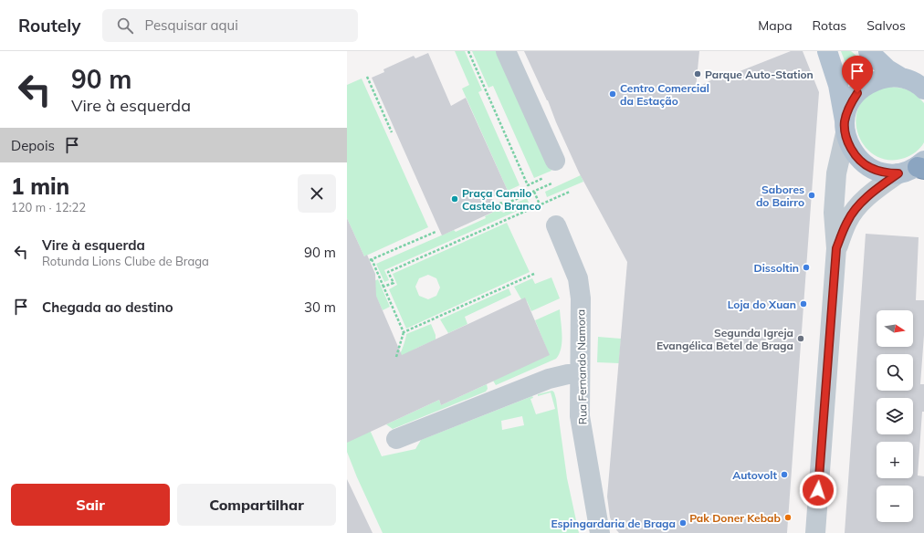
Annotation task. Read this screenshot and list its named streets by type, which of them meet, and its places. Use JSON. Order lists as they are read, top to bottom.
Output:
{
  "streets": {
    "street": ["Rua Fernando Namora"]
  },
  "places": [
    "Parque Auto-Station",
    "Centro Comercial da Estação",
    "Sabores do Bairro",
    "Praça Camilo Castelo Branco",
    "Dissoltin",
    "Loja do Xuan",
    "Segunda Igreja Evangélica Betel de Braga",
    "Autovolt",
    "Pak Doner Kebab",
    "Espingardaria de Braga"
  ],
  "north": "right",
  "page": {
    "header": "Routely",
    "search": "Pesquisar aqui",
    "nav": ["Mapa", "Rotas", "Salvos"],
    "turn": ["90 m", "Vire à esquerda"],
    "then": "Depois",
    "heading": ["1 min", "120 m · 12:22"],
    "list": [
      {
        "name": "Vire à esquerda",
        "note": "Rotunda Lions Clube de Braga",
        "value": "90 m"
      },
      {
        "name": "Chegada ao destino",
        "value": "30 m"
      }
    ],
    "map_buttons": ["+", "−"],
    "buttons": ["Sair", "Compartilhar"]
  }
}
